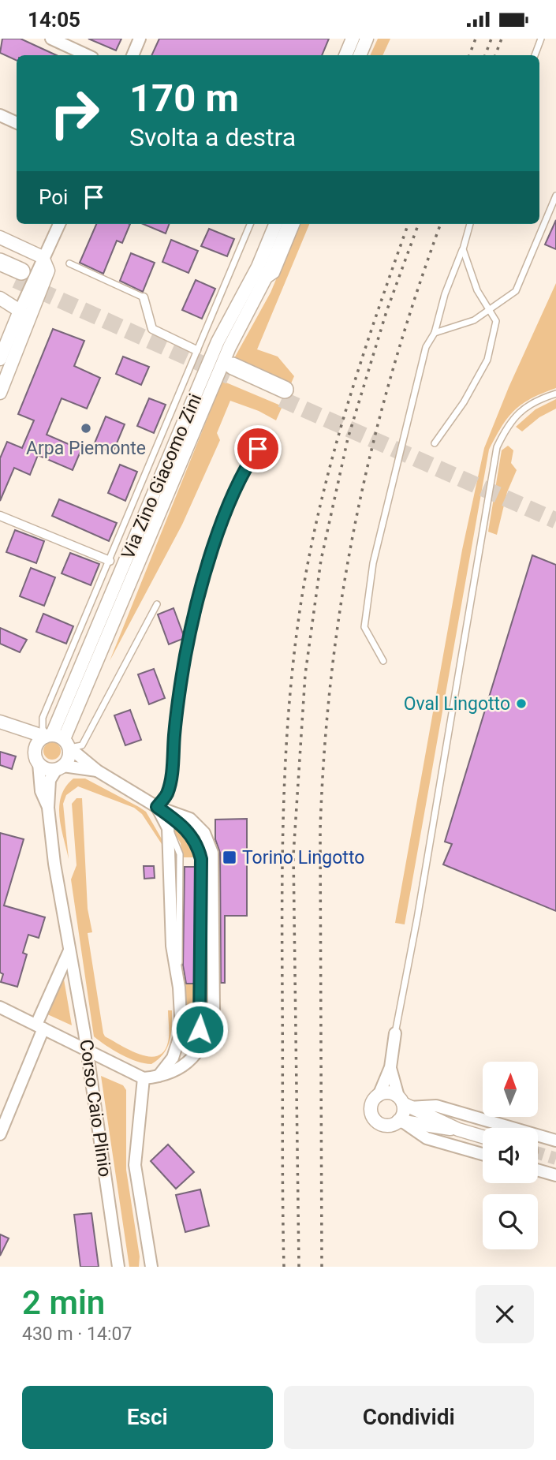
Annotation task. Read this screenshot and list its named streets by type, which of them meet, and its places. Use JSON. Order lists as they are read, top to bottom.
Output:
{
  "streets": {
    "street": ["Via Zino Giacomo Zini", "Corso Caio Plinio"]
  },
  "crossings": [
    ["Via Zino Giacomo Zini", "Corso Caio Plinio"]
  ],
  "places": {
    "other": ["Arpa Piemonte", "Oval Lingotto"],
    "transit": ["Torino Lingotto"]
  },
  "north": "top",
  "page": {
    "status": "14:05",
    "turn": ["170 m", "Svolta a destra"],
    "then": "Poi",
    "heading": ["2 min", "430 m · 14:07"],
    "buttons": ["Esci", "Condividi"]
  }
}
